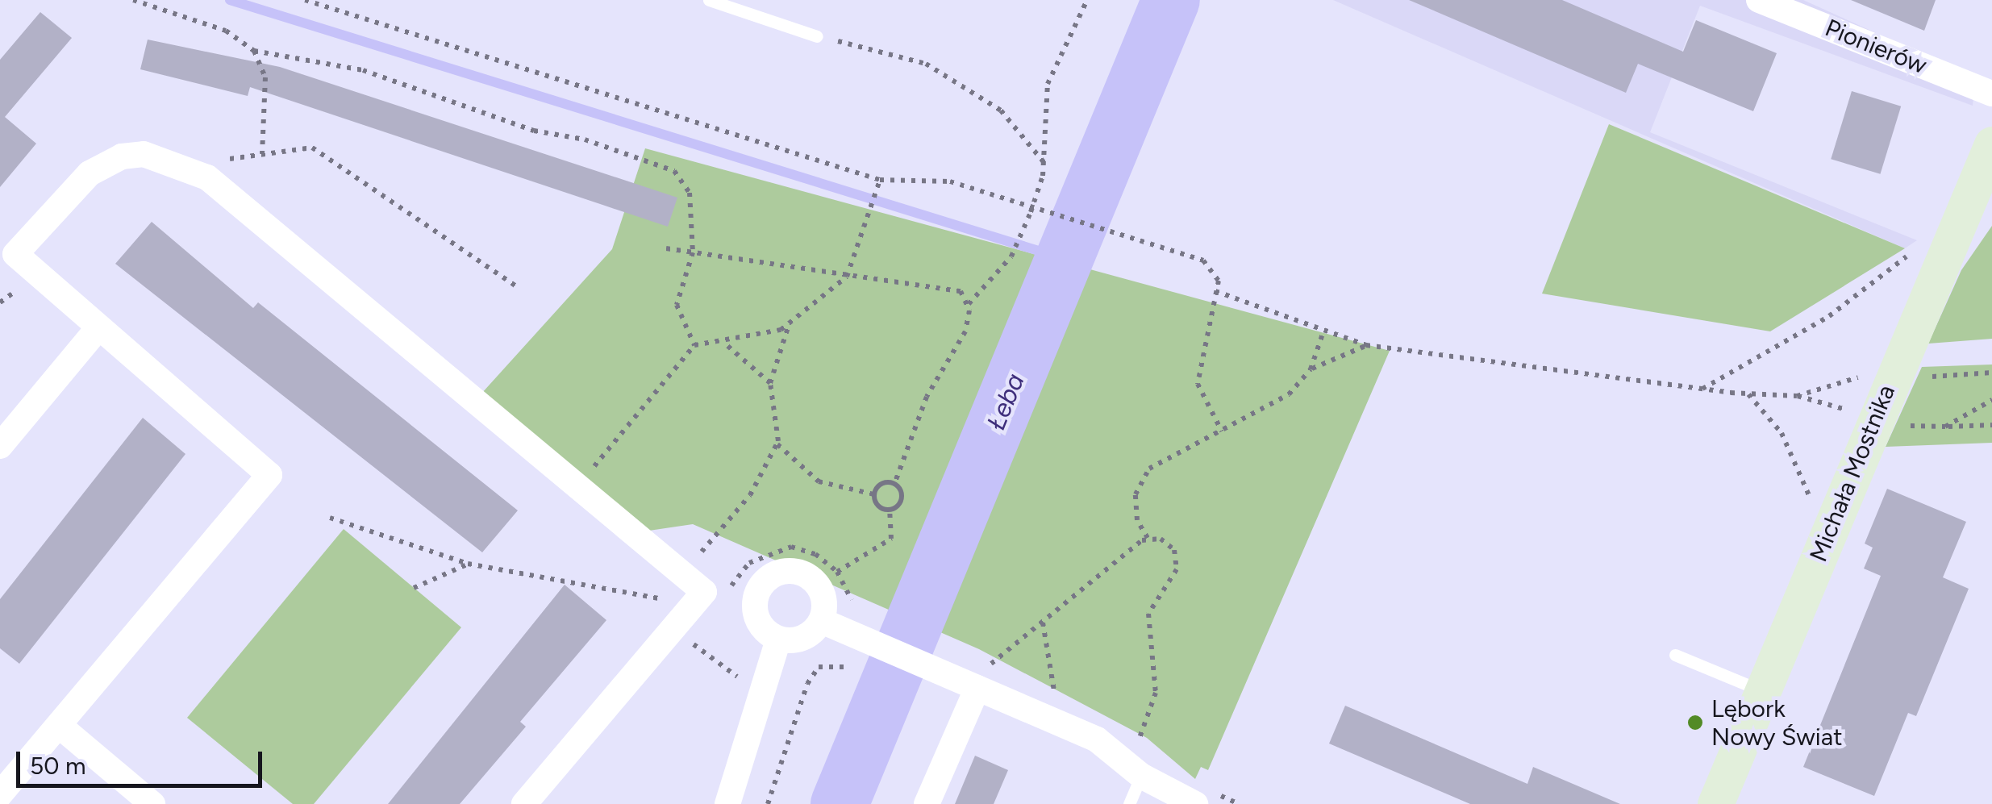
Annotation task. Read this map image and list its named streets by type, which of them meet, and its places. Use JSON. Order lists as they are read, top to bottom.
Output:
{
  "streets": {
    "street": ["Pionierów", "Michała Mostnika"]
  },
  "water": ["Łeba"],
  "places": ["Lębork Nowy Świat"],
  "scale_bar": "50 m"
}
